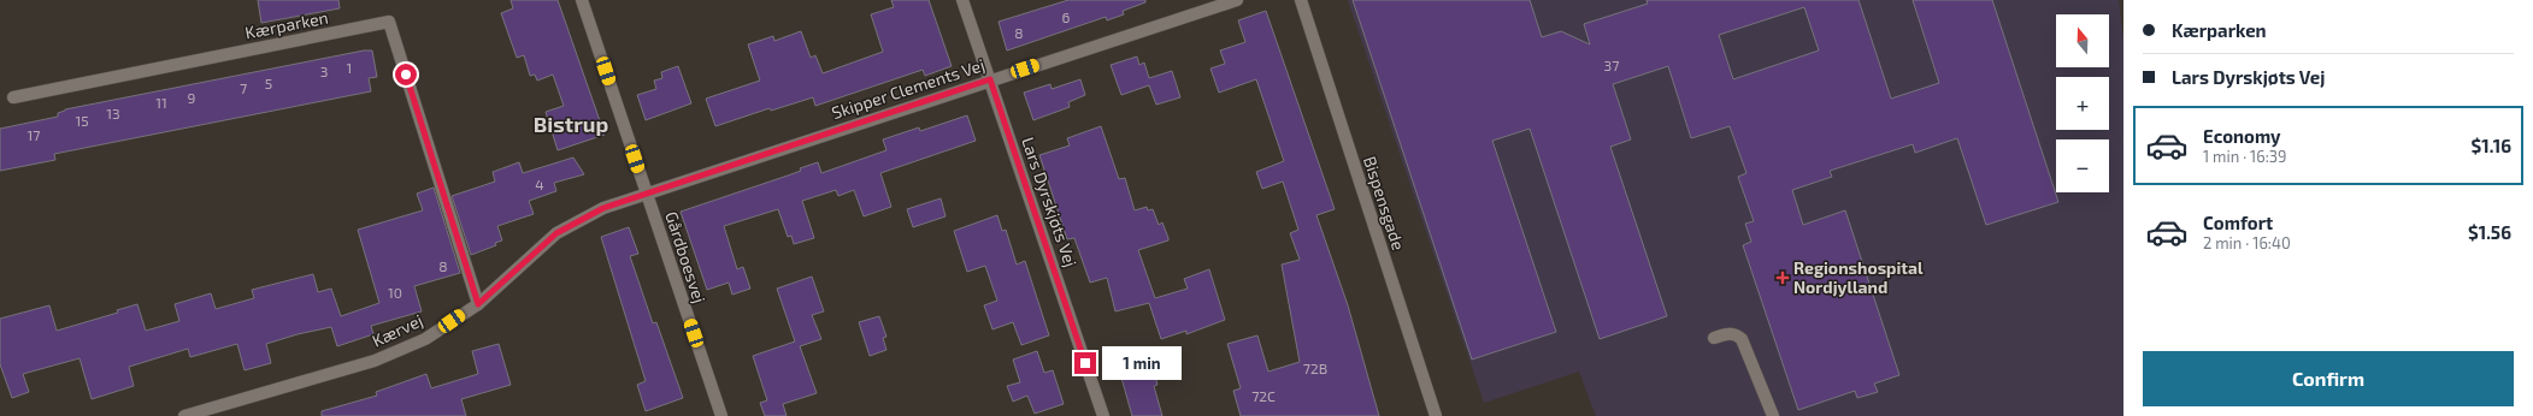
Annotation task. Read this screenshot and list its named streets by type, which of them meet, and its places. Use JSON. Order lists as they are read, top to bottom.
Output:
{
  "streets": {
    "street": [
      "Kærparken",
      "Skipper Clements Vej",
      "Lars Dyrskjøts Vej",
      "Bispensgade",
      "Gårdboesvej",
      "Kærvej"
    ]
  },
  "crossings": [
    ["Kærparken", "Kærvej"],
    ["Skipper Clements Vej", "Lars Dyrskjøts Vej"],
    ["Skipper Clements Vej", "Gårdboesvej"],
    ["Skipper Clements Vej", "Kærvej"],
    ["Gårdboesvej", "Kærvej"]
  ],
  "districts": ["Bistrup"],
  "places": {
    "health": ["Regionshospital Nordjylland"]
  },
  "house_numbers": [
    "6",
    "8",
    "37",
    "1",
    "3",
    "5",
    "7",
    "9",
    "11",
    "13",
    "15",
    "17",
    "4",
    "8",
    "10",
    "72B",
    "72C"
  ],
  "north": "top",
  "page": {
    "banner": ["Kærparken", "Lars Dyrskjøts Vej"],
    "map_buttons": ["+", "−"],
    "list": [
      {
        "name": "Economy",
        "note": "1 min · 16:39",
        "value": "$1.16"
      },
      {
        "name": "Comfort",
        "note": "2 min · 16:40",
        "value": "$1.56"
      }
    ],
    "buttons": "Confirm",
    "bubble": "1 min"
  }
}
